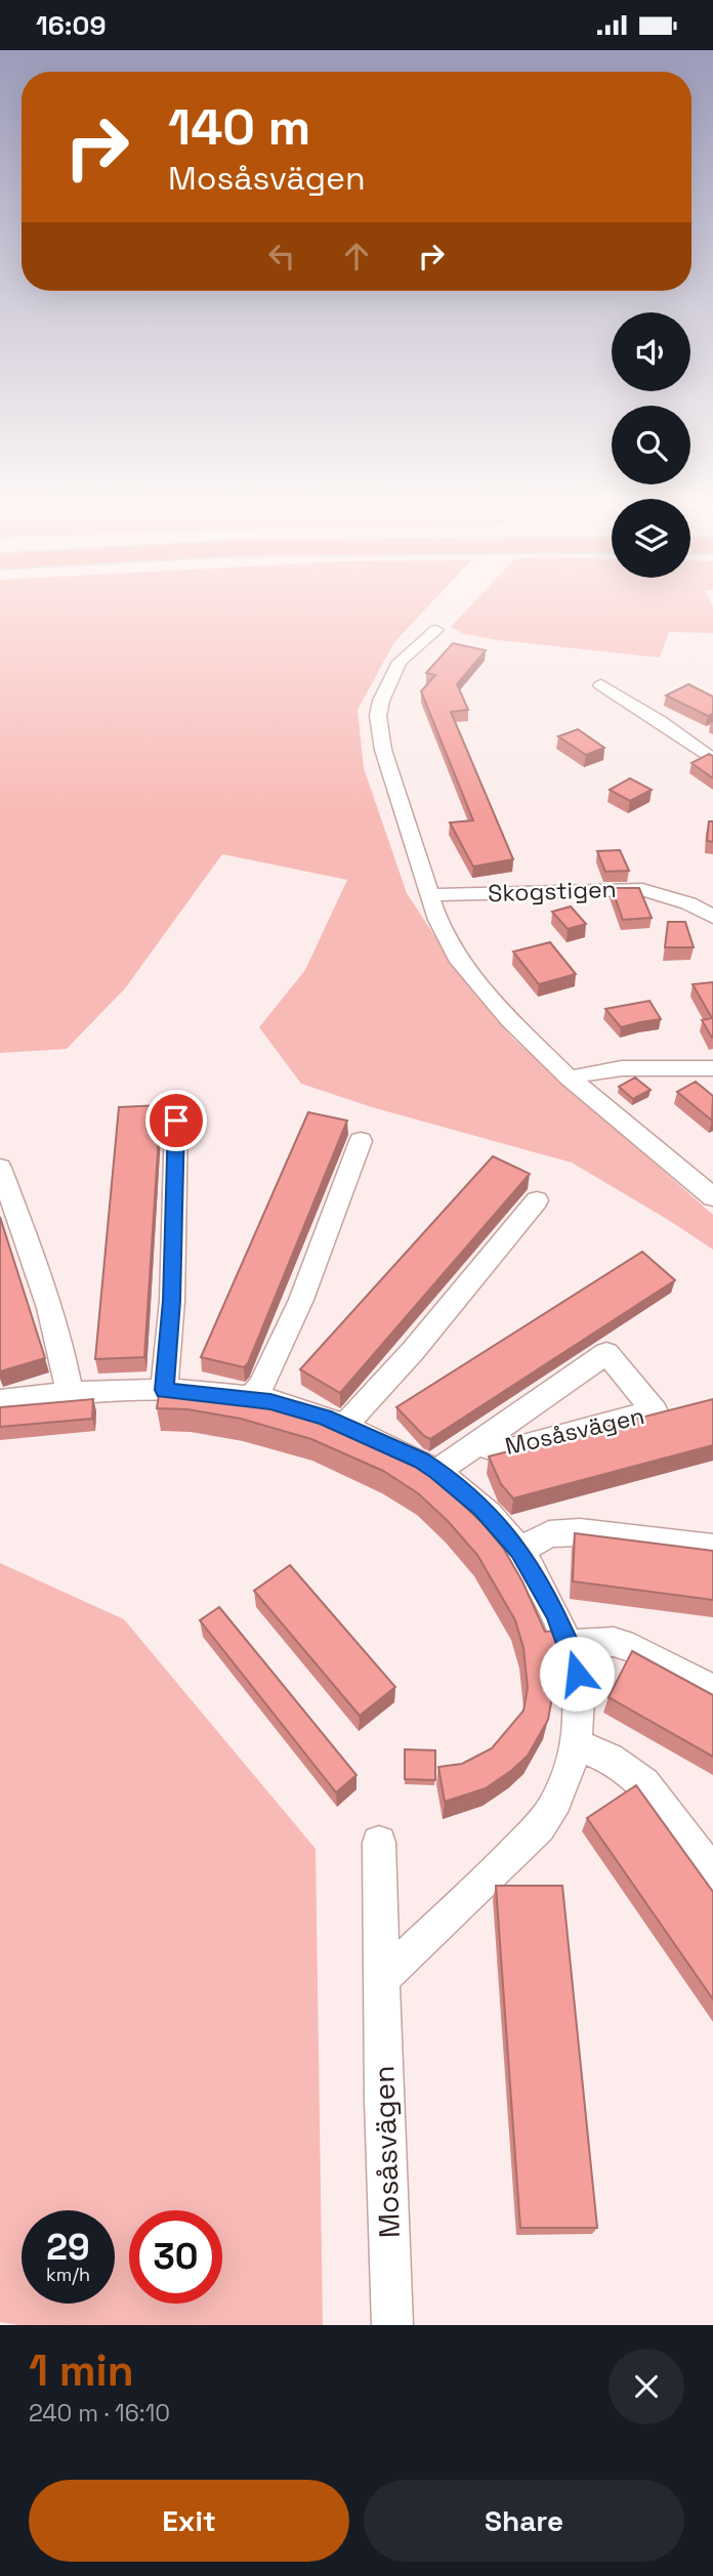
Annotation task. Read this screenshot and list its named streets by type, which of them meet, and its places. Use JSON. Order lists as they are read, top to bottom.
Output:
{
  "streets": {
    "street": ["Skogstigen", "Mosåsvägen"]
  },
  "page": {
    "status": "16:09",
    "turn": ["140 m", "Mosåsvägen"],
    "speed": "29 km/h",
    "limit": "30",
    "heading": ["1 min", "240 m · 16:10"],
    "buttons": ["Exit", "Share"]
  }
}
